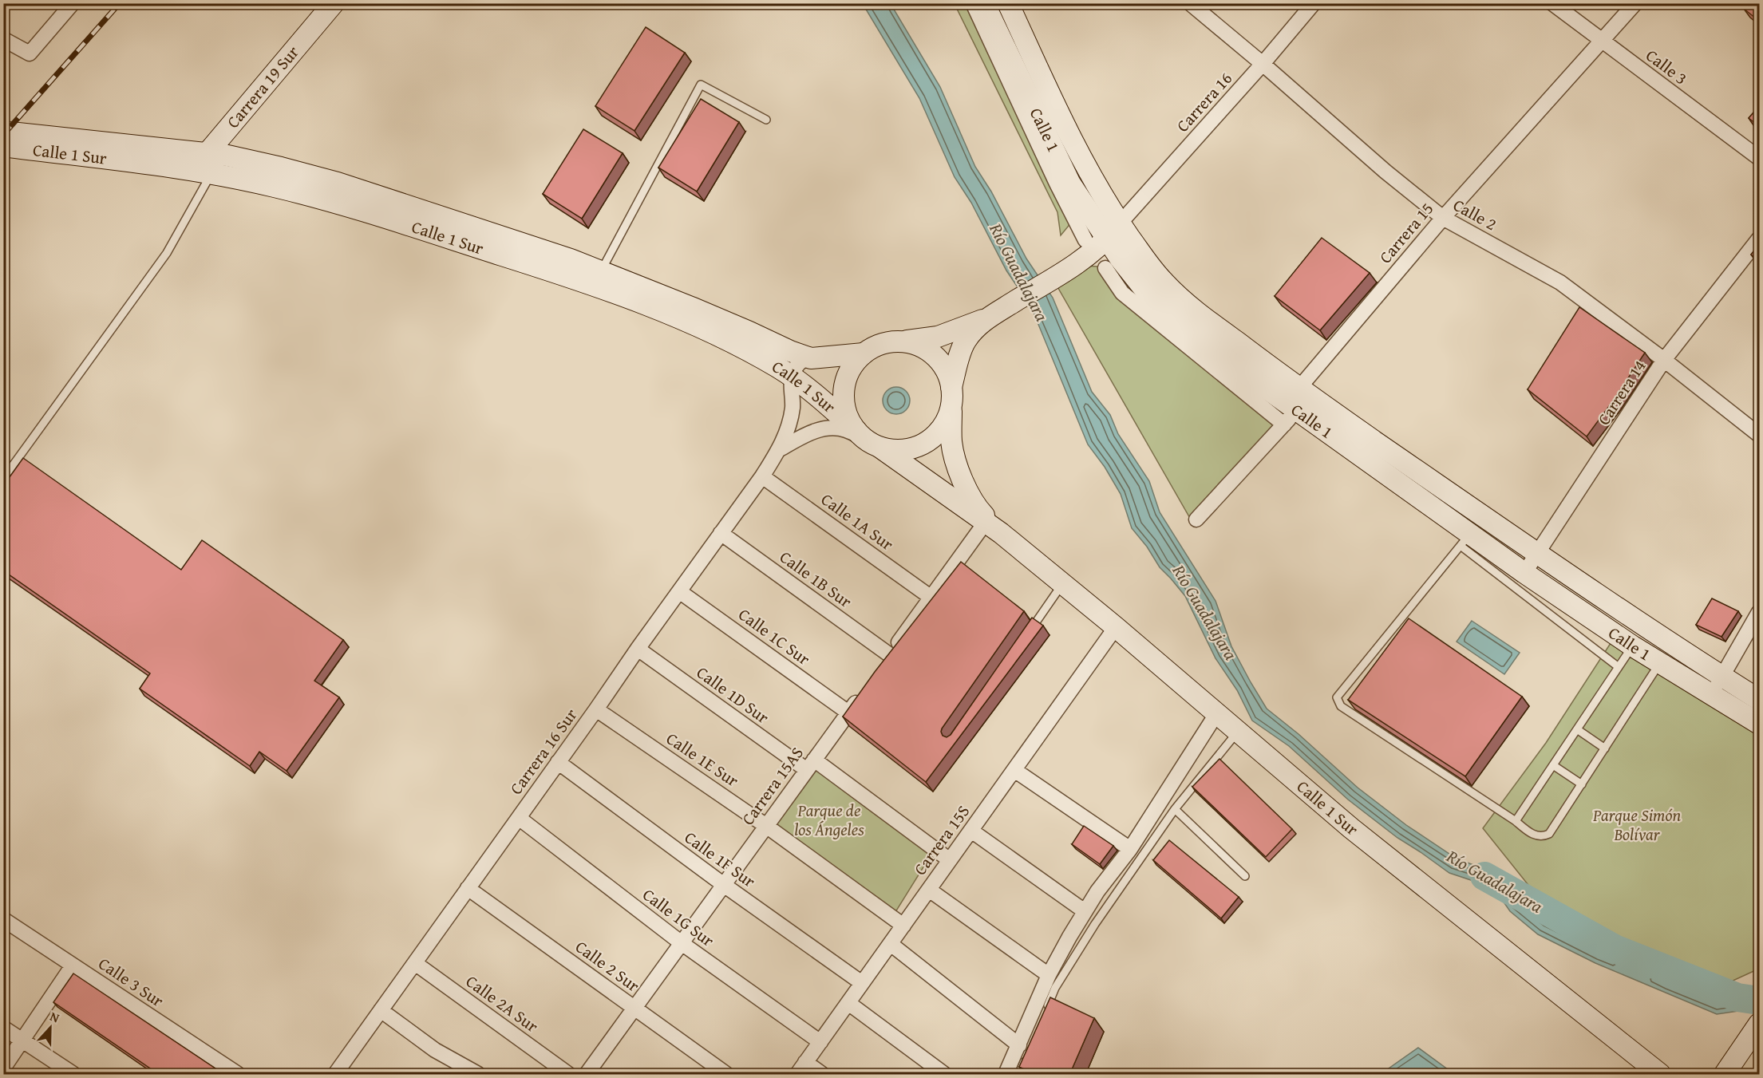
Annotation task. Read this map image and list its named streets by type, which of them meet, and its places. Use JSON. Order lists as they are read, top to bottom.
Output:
{
  "streets": {
    "main road": ["Carrera 19 Sur", "Calle 1", "Calle 1 Sur"],
    "street": [
      "Calle 3",
      "Carrera 16",
      "Calle 2",
      "Carrera 15",
      "Carrera 14",
      "Calle 1A Sur",
      "Calle 1B Sur",
      "Calle 1C Sur",
      "Calle 1D Sur",
      "Carrera 16 Sur",
      "Calle 1E Sur",
      "Carrera 15AS",
      "Carrera 15S",
      "Calle 1F Sur",
      "Calle 1G Sur",
      "Calle 2 Sur",
      "Calle 3 Sur",
      "Calle 2A Sur"
    ]
  },
  "crossings": [
    ["Calle 3", "Carrera 15"],
    ["Carrera 19 Sur", "Calle 1 Sur"],
    ["Carrera 16", "Calle 1"],
    ["Carrera 16", "Calle 2"],
    ["Calle 1", "Carrera 15"],
    ["Calle 1", "Carrera 14"],
    ["Calle 1 Sur", "Carrera 16 Sur"],
    ["Calle 1 Sur", "Carrera 15S"],
    ["Calle 2", "Carrera 15"],
    ["Calle 2", "Carrera 14"],
    ["Calle 1A Sur", "Carrera 16 Sur"],
    ["Calle 1B Sur", "Carrera 16 Sur"],
    ["Calle 1C Sur", "Carrera 16 Sur"],
    ["Calle 1C Sur", "Carrera 15AS"],
    ["Calle 1D Sur", "Carrera 16 Sur"],
    ["Calle 1D Sur", "Carrera 15AS"],
    ["Carrera 16 Sur", "Calle 1E Sur"],
    ["Carrera 16 Sur", "Calle 1F Sur"],
    ["Carrera 16 Sur", "Calle 1G Sur"],
    ["Carrera 16 Sur", "Calle 2 Sur"],
    ["Carrera 16 Sur", "Calle 2A Sur"],
    ["Calle 1E Sur", "Carrera 15AS"],
    ["Calle 1E Sur", "Carrera 15S"],
    ["Carrera 15AS", "Calle 1F Sur"],
    ["Carrera 15AS", "Calle 1G Sur"],
    ["Carrera 15AS", "Calle 2 Sur"],
    ["Carrera 15S", "Calle 1F Sur"],
    ["Carrera 15S", "Calle 1G Sur"]
  ],
  "water": ["Río Guadalajara"],
  "parks": ["Parque de los Ángeles", "Parque Simón Bolívar"],
  "north": "top"
}
